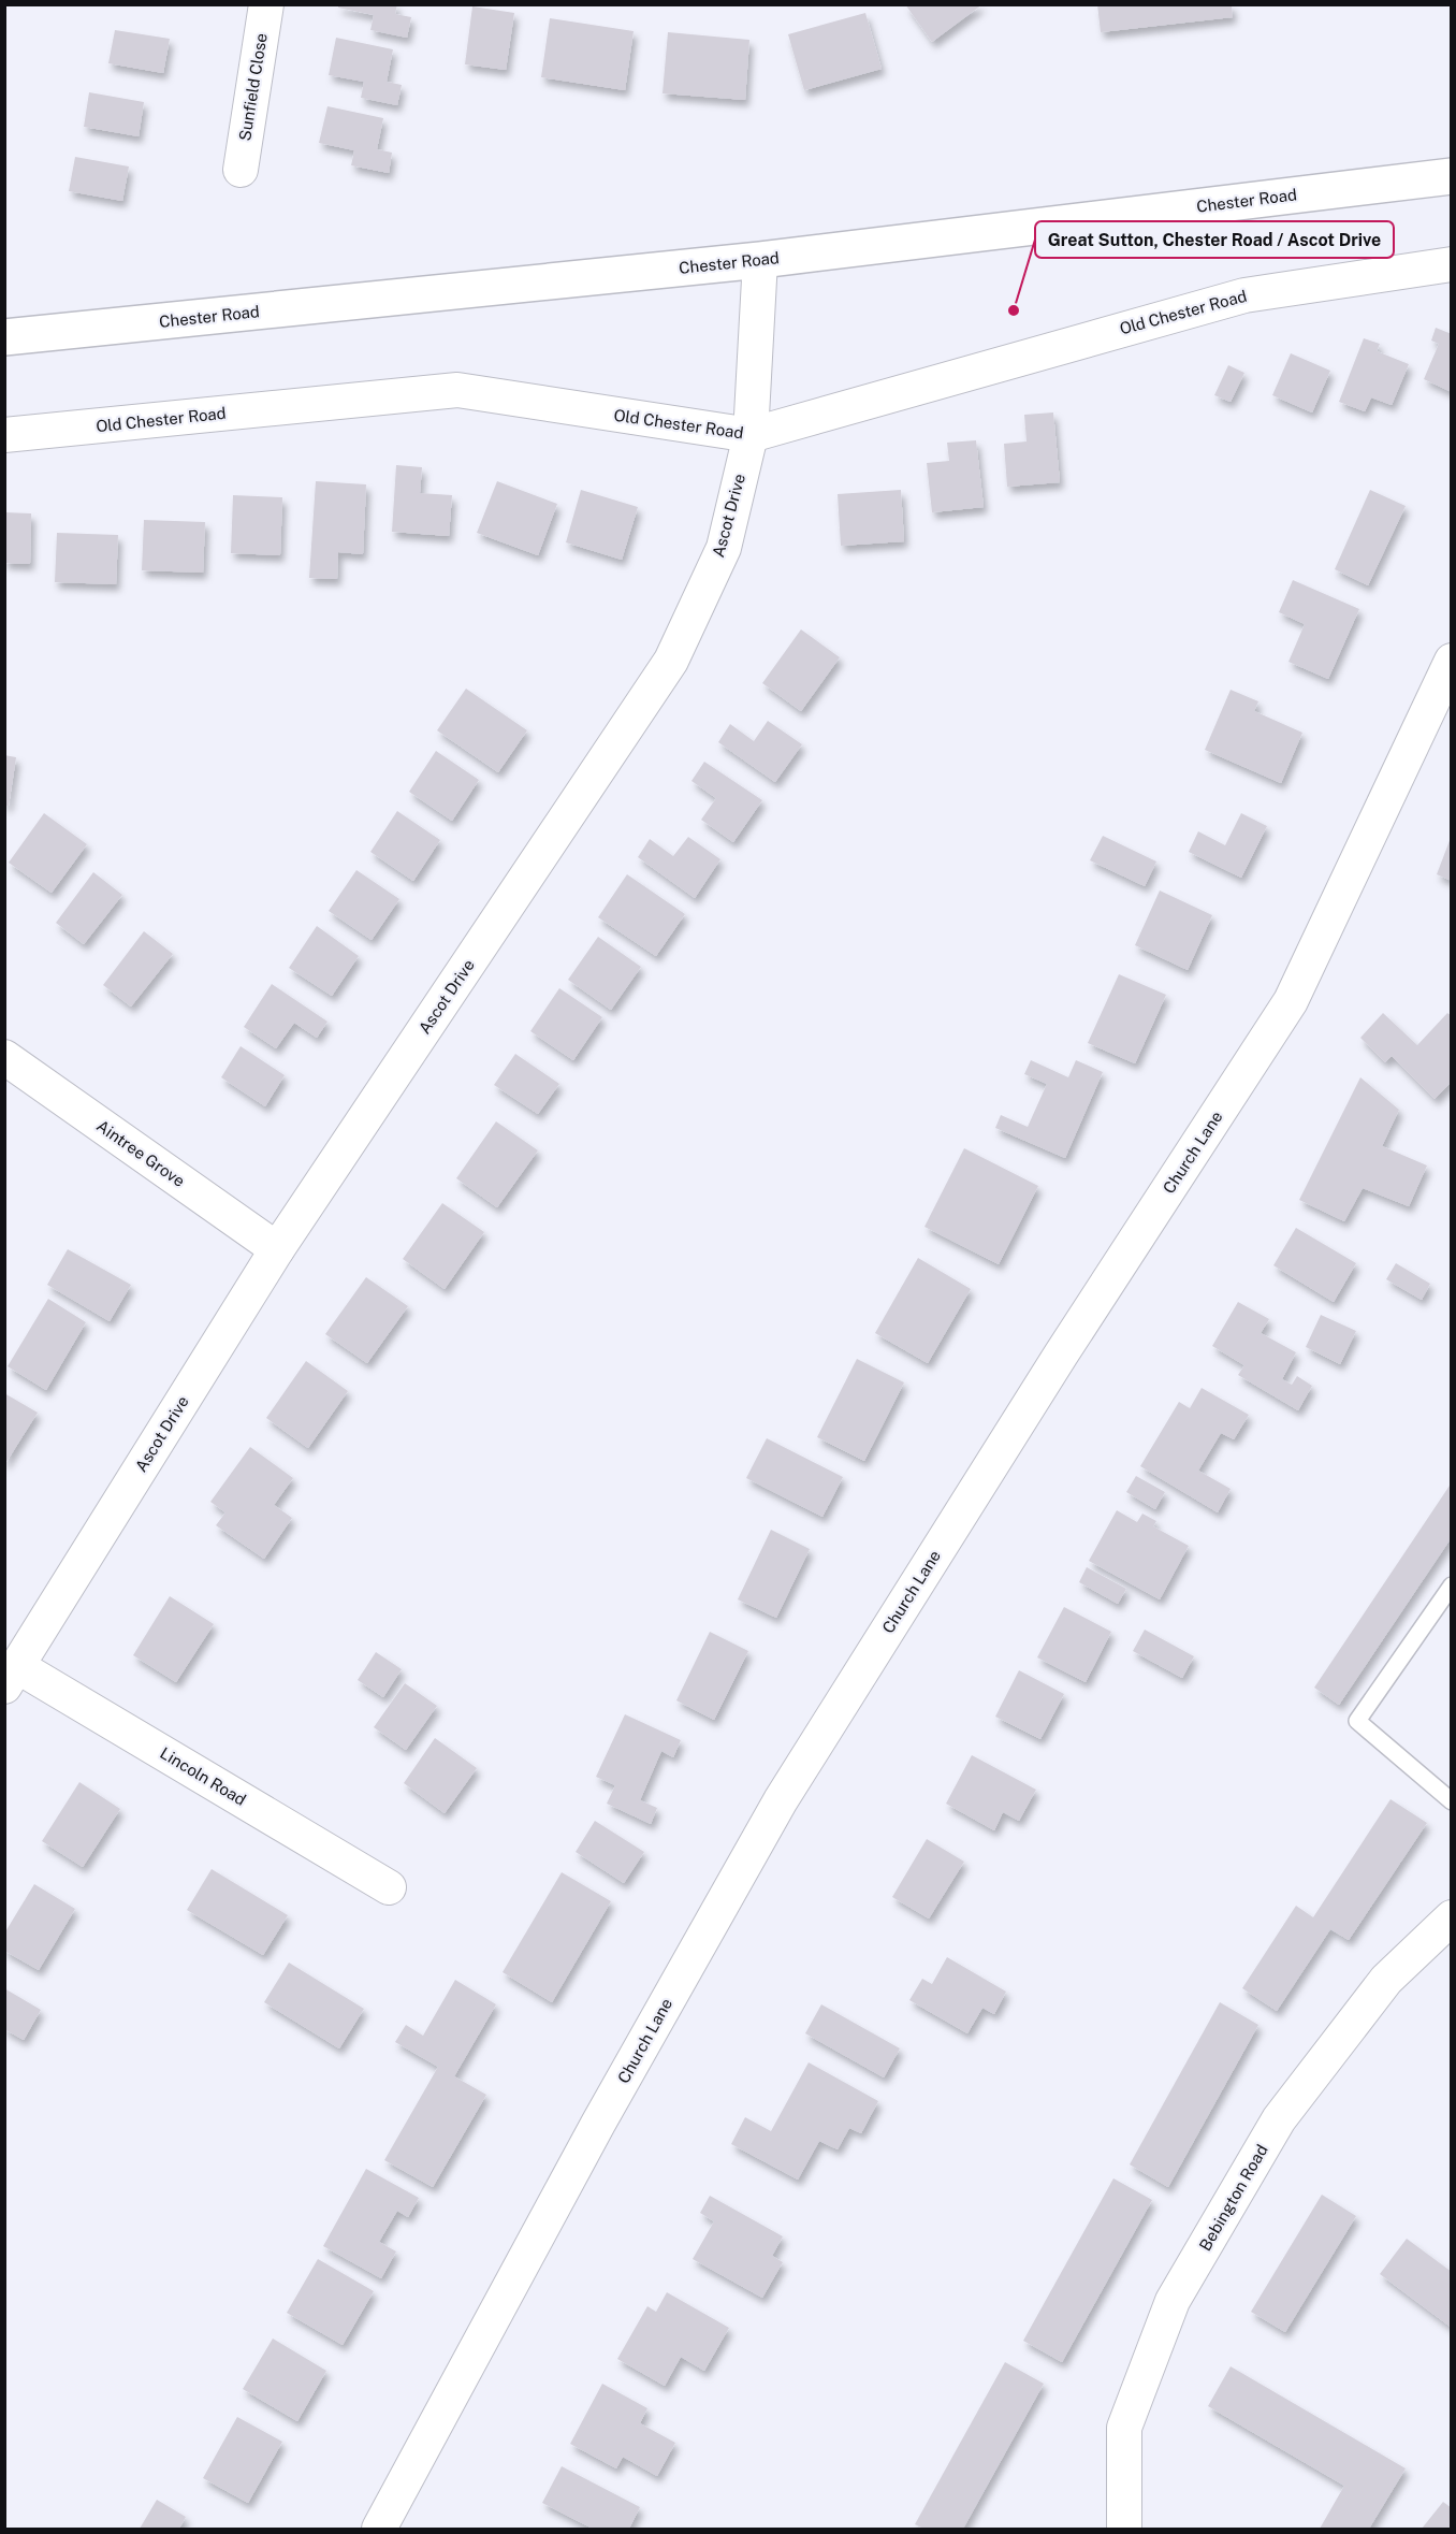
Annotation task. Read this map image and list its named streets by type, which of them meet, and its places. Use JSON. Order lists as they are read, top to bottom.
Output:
{
  "streets": {
    "main road": ["Chester Road"],
    "street": [
      "Sunfield Close",
      "Old Chester Road",
      "Ascot Drive",
      "Church Lane",
      "Aintree Grove",
      "Lincoln Road",
      "Bebington Road"
    ]
  },
  "crossings": [
    ["Chester Road", "Ascot Drive"],
    ["Old Chester Road", "Ascot Drive"],
    ["Ascot Drive", "Aintree Grove"],
    ["Ascot Drive", "Lincoln Road"]
  ],
  "places": ["Great Sutton, Chester Road / Ascot Drive"]
}
